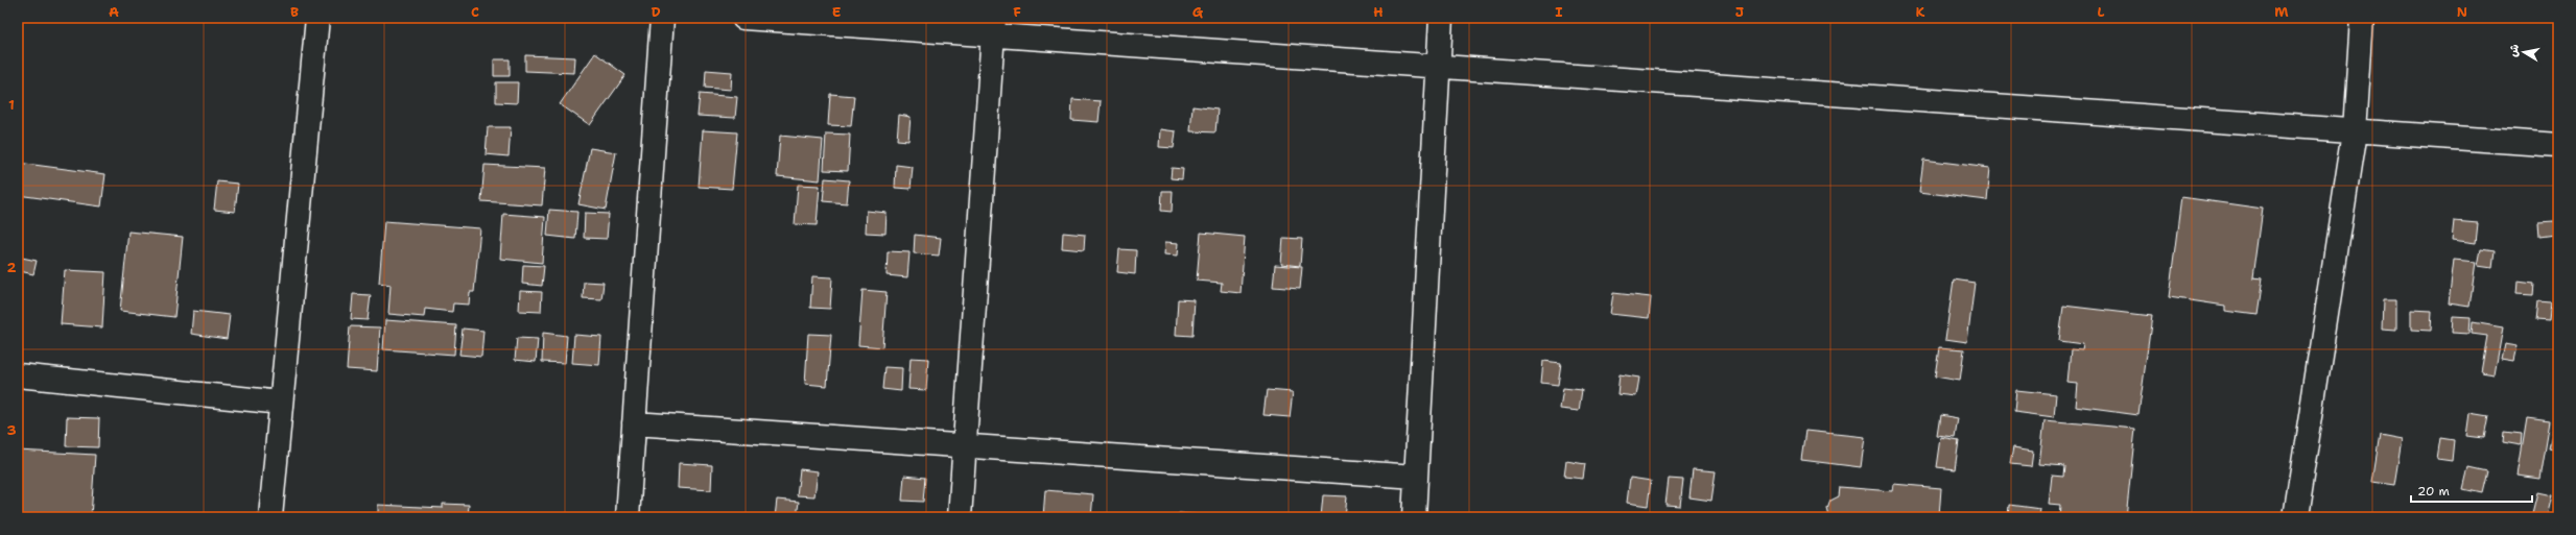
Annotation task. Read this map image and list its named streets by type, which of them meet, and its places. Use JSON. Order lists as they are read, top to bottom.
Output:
{
  "scale_bar": "20 m",
  "north": "left",
  "grid": {
    "columns": [
      "A",
      "B",
      "C",
      "D",
      "E",
      "F",
      "G",
      "H",
      "I",
      "J",
      "K",
      "L",
      "M",
      "N"
    ],
    "rows": ["1", "2", "3"]
  }
}
